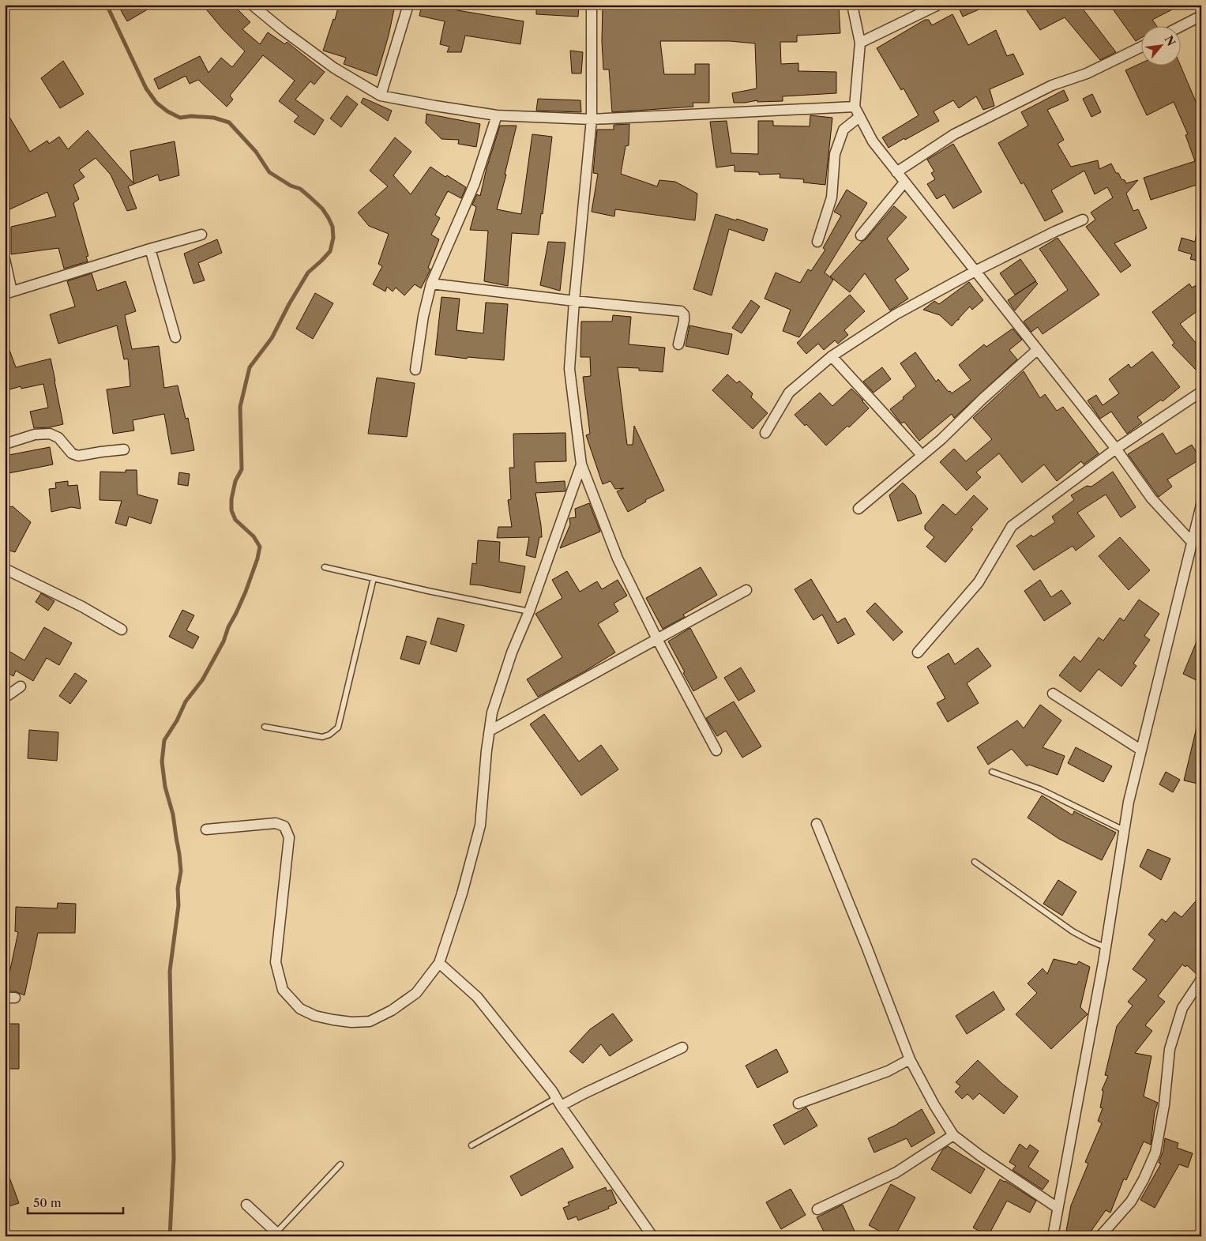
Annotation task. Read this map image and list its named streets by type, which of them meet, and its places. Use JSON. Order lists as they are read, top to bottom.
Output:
{
  "scale_bar": "50 m",
  "north": "top right"
}
